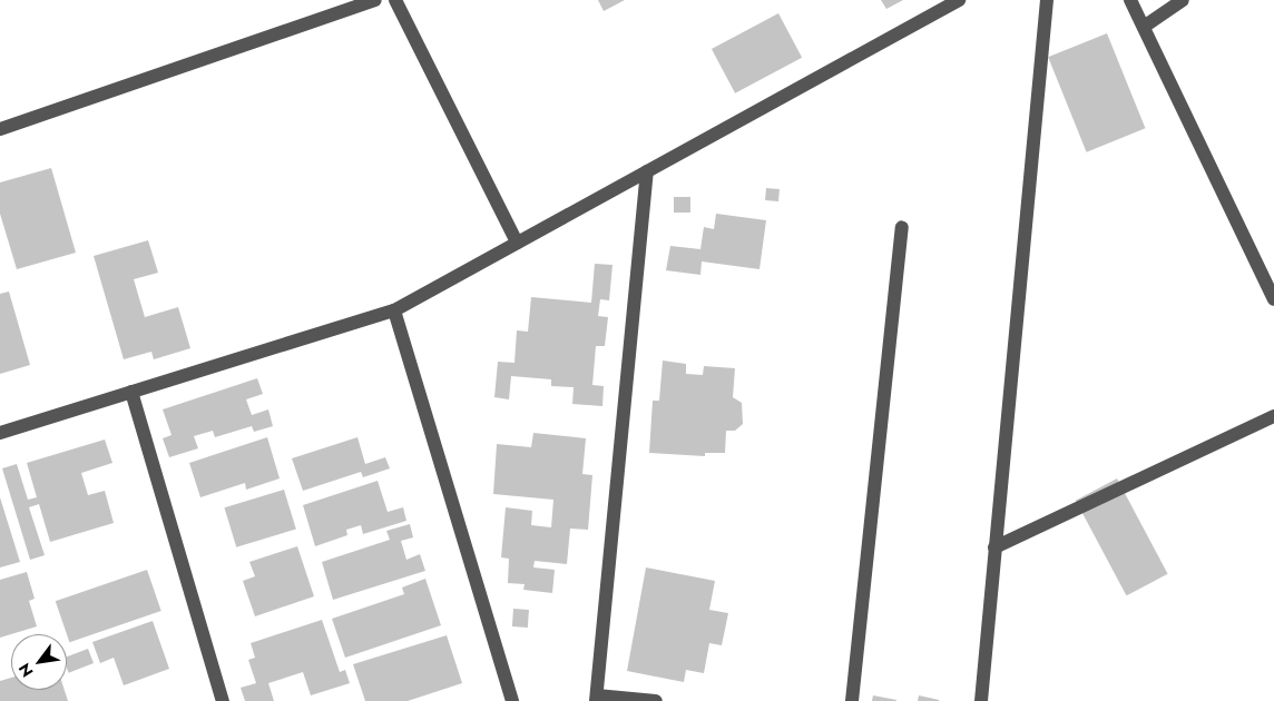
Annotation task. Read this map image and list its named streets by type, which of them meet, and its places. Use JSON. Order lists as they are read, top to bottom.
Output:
{
  "north": "bottom left"
}
